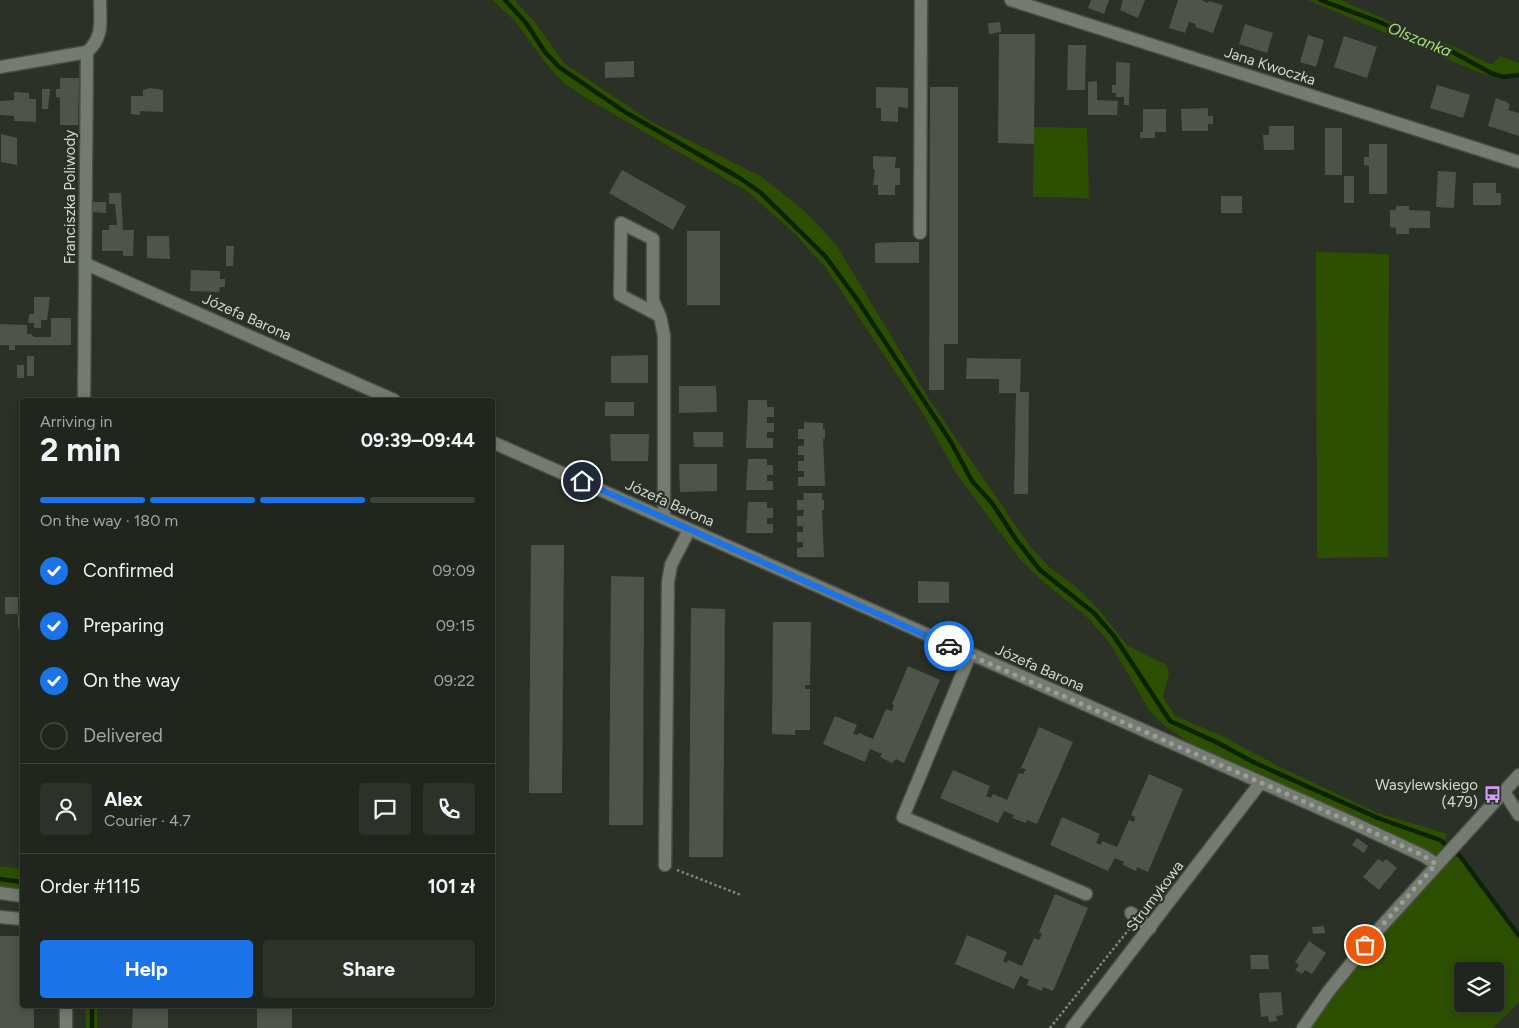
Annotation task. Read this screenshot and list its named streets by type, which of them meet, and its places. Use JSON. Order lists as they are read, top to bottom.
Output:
{
  "streets": {
    "street": [
      "Jana Kwoczka",
      "Franciszka Poliwody",
      "Józefa Barona",
      "Strumykowa"
    ]
  },
  "crossings": [
    ["Franciszka Poliwody", "Józefa Barona"],
    ["Józefa Barona", "Strumykowa"]
  ],
  "water": ["Olszanka"],
  "places": {
    "bus stop": ["Wasylewskiego (479)"]
  },
  "page": {
    "heading": ["2 min", "Arriving in", "09:39–09:44"],
    "panel": [
      "Alex",
      "Courier · 4.7",
      "Order #1115",
      "101 zł"
    ],
    "bar": "On the way · 180 m",
    "list": [
      ["Confirmed", "09:09"],
      ["Preparing", "09:15"],
      ["On the way", "09:22"],
      "Delivered"
    ],
    "buttons": ["Help", "Share"]
  }
}
